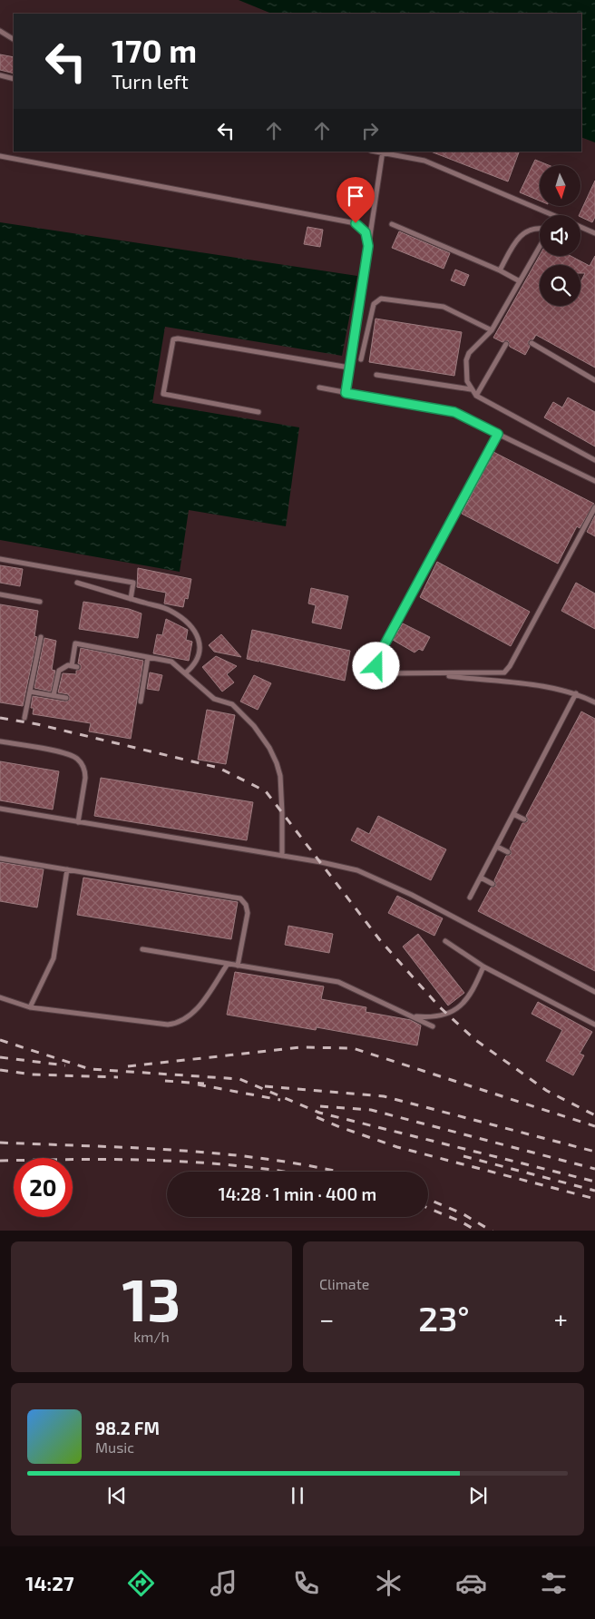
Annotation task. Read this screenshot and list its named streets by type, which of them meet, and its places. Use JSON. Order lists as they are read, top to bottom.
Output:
{
  "north": "bottom",
  "page": {
    "turn": ["170 m", "Turn left"],
    "limit": "20",
    "trip": "14:28 · 1 min · 400 m",
    "tile": [
      ["13", "km/h"],
      "Climate"
    ],
    "heat": ["−", "23°", "+"],
    "song": ["98.2 FM", "Music"],
    "tabs": "14:27"
  }
}
